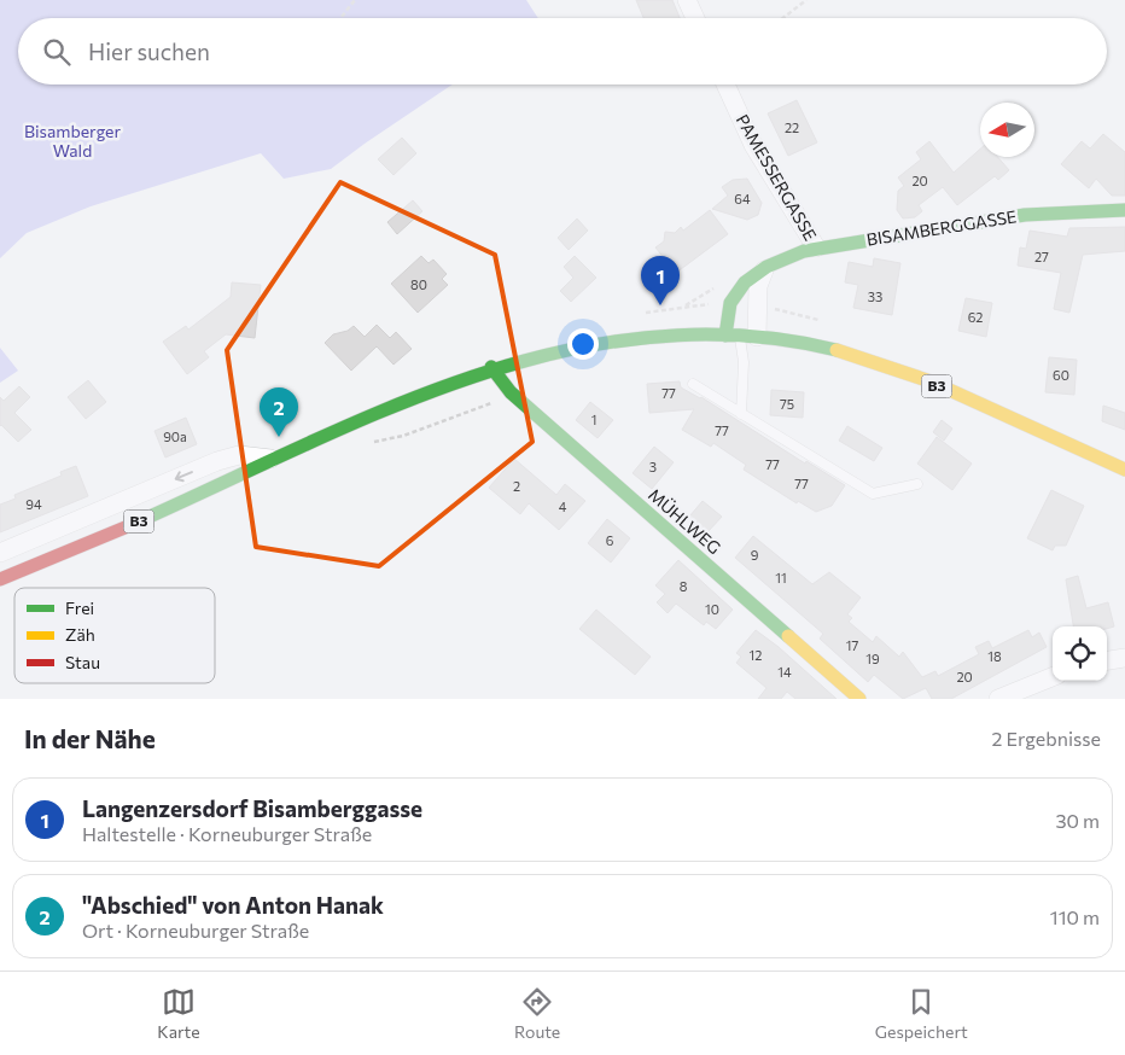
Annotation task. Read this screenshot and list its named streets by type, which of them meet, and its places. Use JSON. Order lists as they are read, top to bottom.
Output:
{
  "streets": {
    "main road": ["BISAMBERGGASSE", "B3", "MÜHLWEG"],
    "street": ["PAMESSERGASSE"]
  },
  "crossings": [
    ["PAMESSERGASSE", "BISAMBERGGASSE"],
    ["BISAMBERGGASSE", "B3"],
    ["B3", "MÜHLWEG"]
  ],
  "parks": ["Bisamberger Wald"],
  "house_numbers": [
    "22",
    "20",
    "64",
    "27",
    "80",
    "33",
    "62",
    "60",
    "77",
    "75",
    "1",
    "77",
    "90a",
    "77",
    "3",
    "77",
    "2",
    "94",
    "4",
    "6",
    "9",
    "11",
    "8",
    "10",
    "17",
    "12",
    "18",
    "19",
    "14",
    "20"
  ],
  "legend": ["Frei", "Zäh", "Stau"],
  "north": "left",
  "page": {
    "search": "Hier suchen",
    "pins": ["1", "2"],
    "heading": ["In der Nähe", "2 Ergebnisse"],
    "list": [
      {
        "mark": "1",
        "name": "Langenzersdorf Bisamberggasse",
        "note": "Haltestelle · Korneuburger Straße",
        "value": "30 m"
      },
      {
        "mark": "2",
        "name": "\"Abschied\" von Anton Hanak",
        "note": "Ort · Korneuburger Straße",
        "value": "110 m"
      }
    ],
    "nav": ["Karte", "Route", "Gespeichert"]
  }
}
